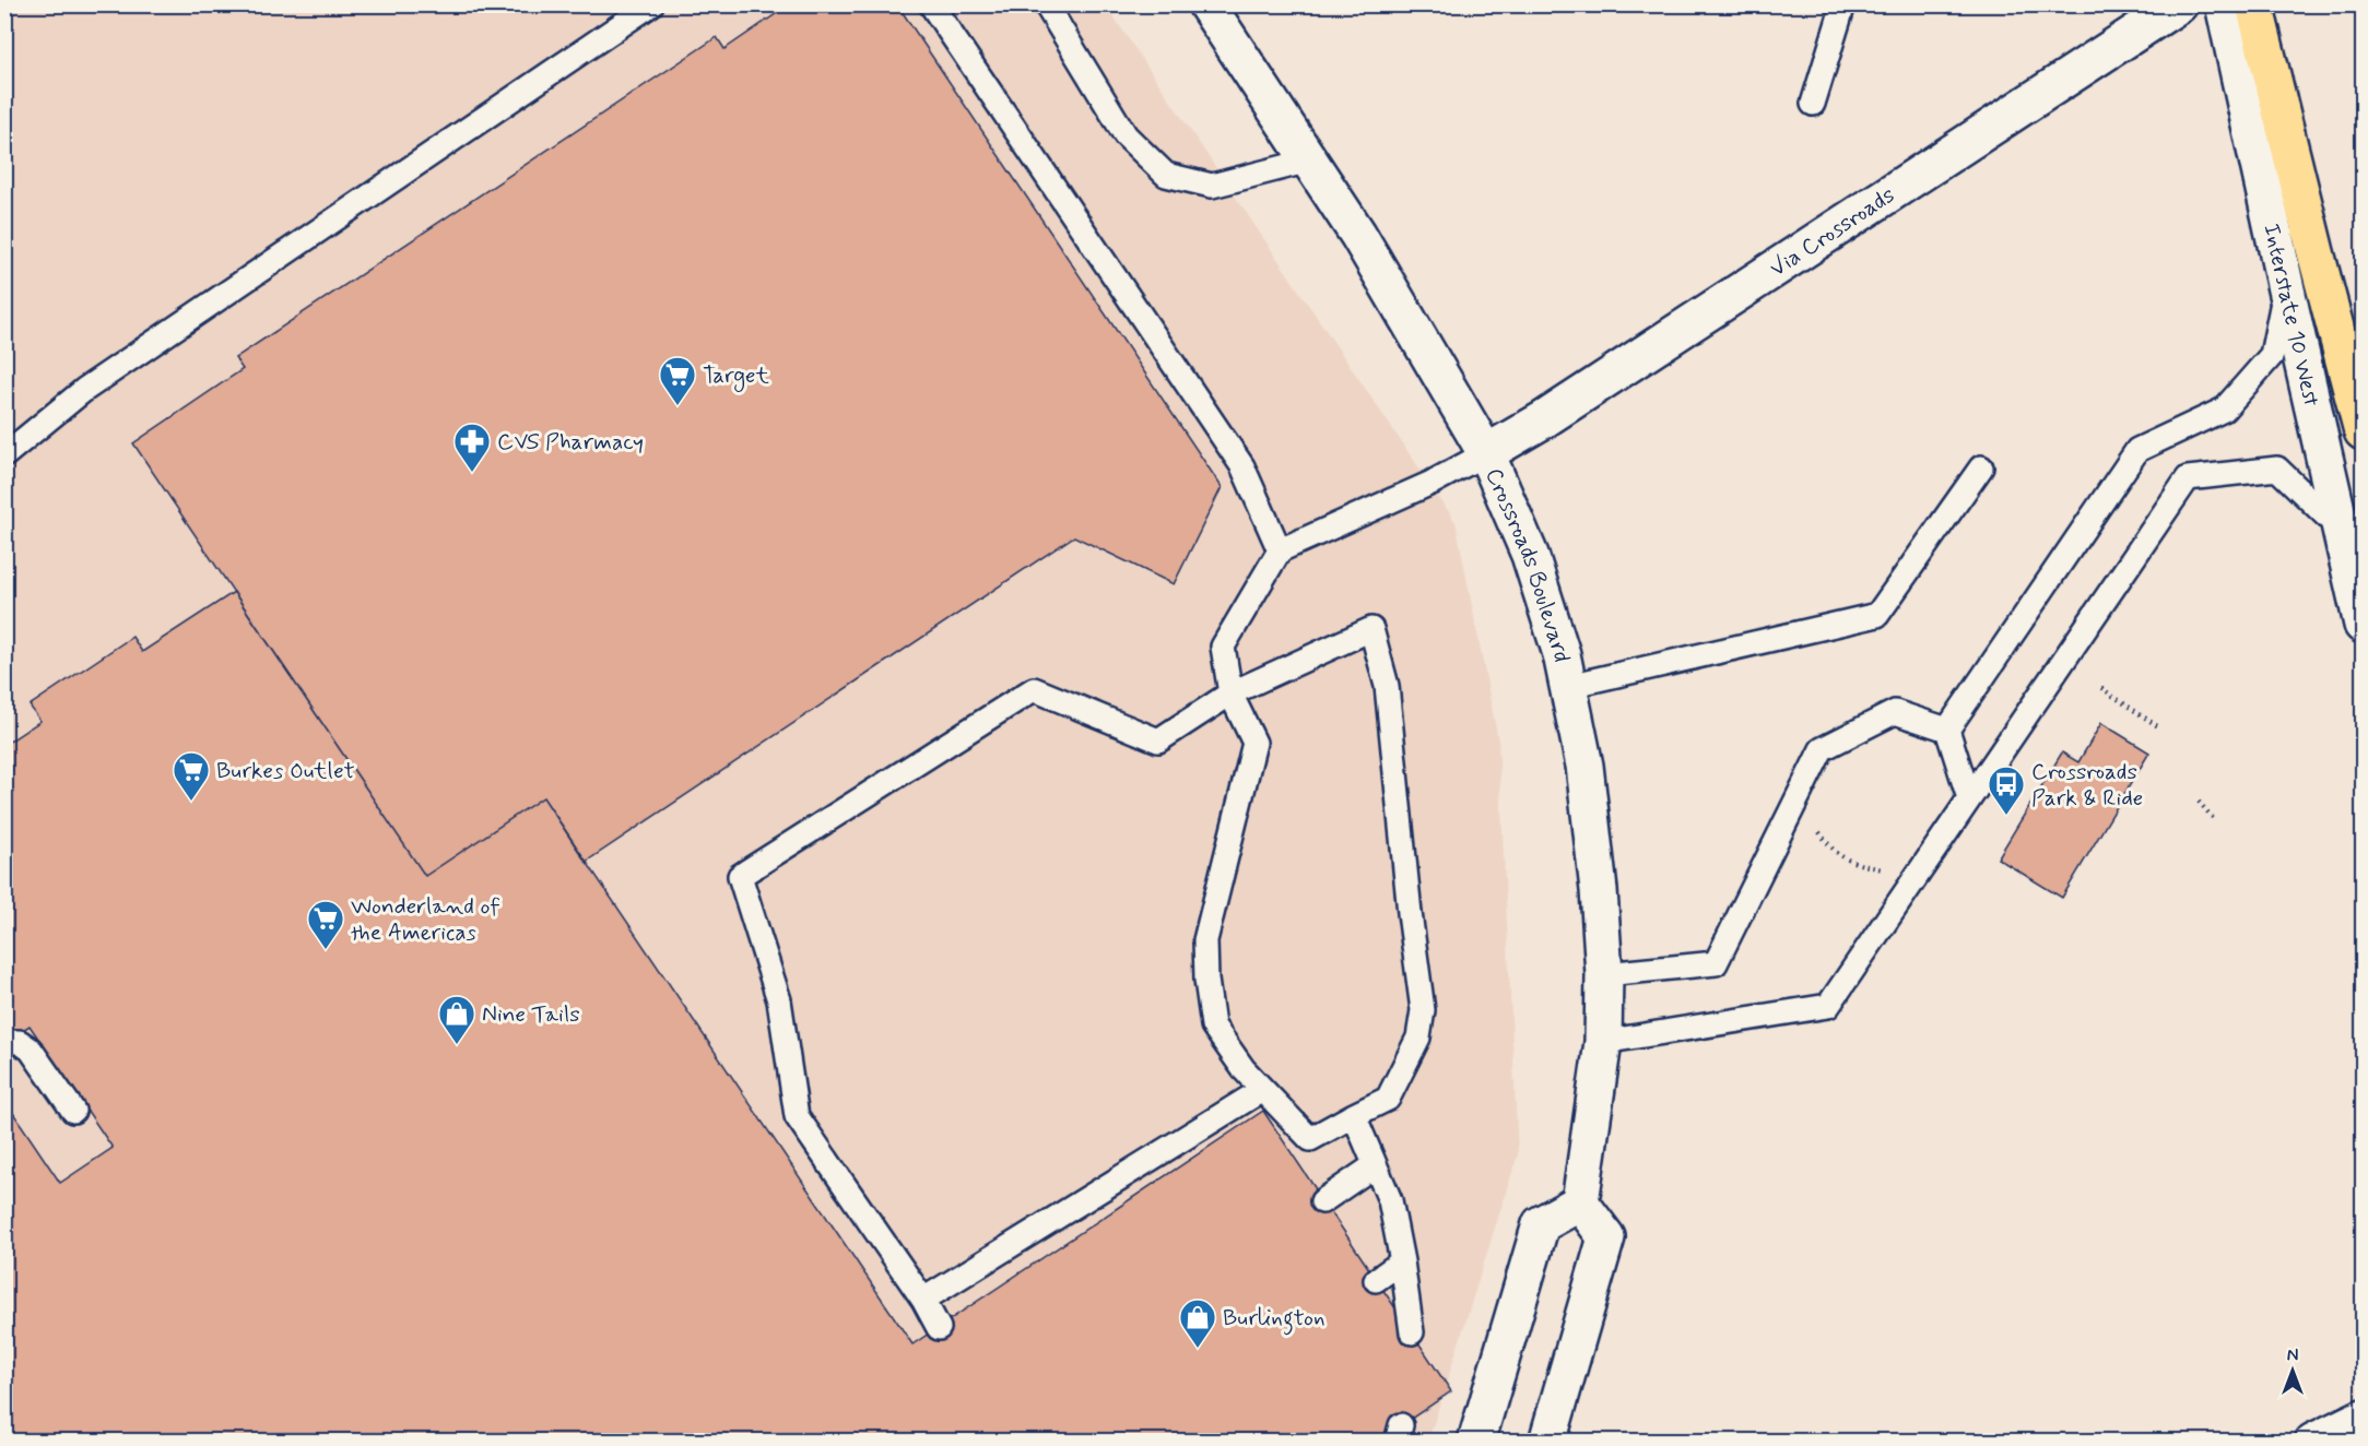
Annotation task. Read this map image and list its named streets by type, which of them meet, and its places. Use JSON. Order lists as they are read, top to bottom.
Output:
{
  "streets": {
    "street": ["Via Crossroads", "Interstate 10 West", "Crossroads Boulevard"]
  },
  "crossings": [
    ["Via Crossroads", "Crossroads Boulevard"]
  ],
  "places": {
    "supermarket": ["Target", "Burkes Outlet", "Wonderland of the Americas"],
    "pharmacy": ["CVS Pharmacy"],
    "bus stop": ["Crossroads Park & Ride"],
    "shop": ["Nine Tails", "Burlington"]
  },
  "north": "top"
}
